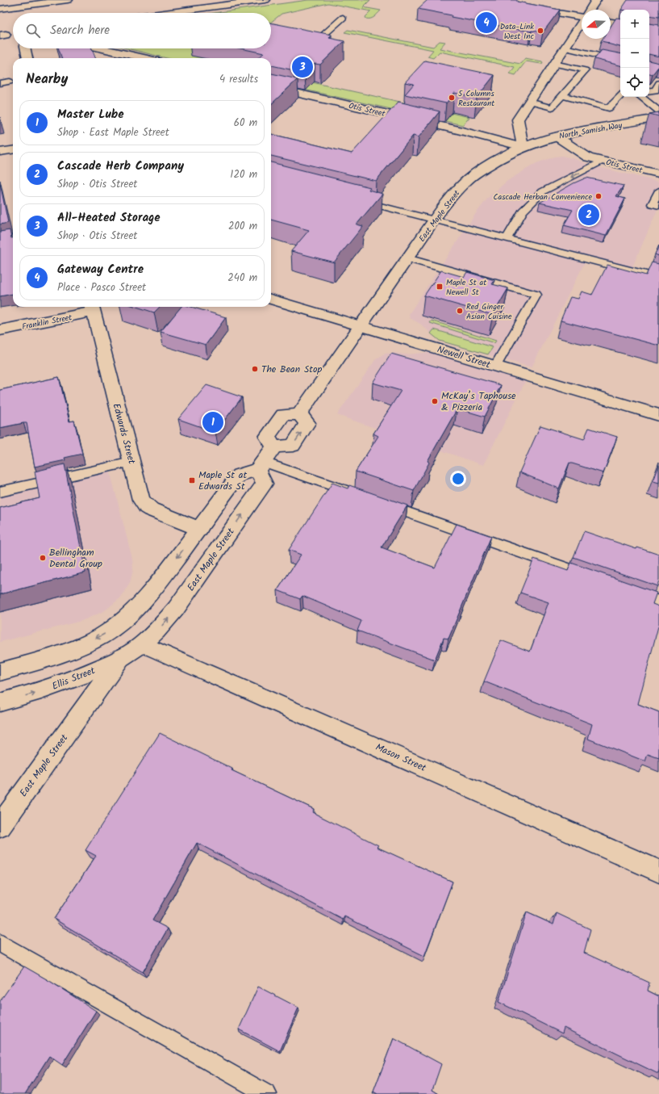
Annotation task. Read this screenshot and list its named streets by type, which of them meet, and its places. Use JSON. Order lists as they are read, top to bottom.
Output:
{
  "streets": {
    "main road": [
      "Otis Street",
      "North Samish Way",
      "East Maple Street",
      "Franklin Street",
      "Newell Street",
      "Edwards Street",
      "Ellis Street",
      "Mason Street"
    ]
  },
  "crossings": [
    ["Otis Street", "North Samish Way"],
    ["Otis Street", "East Maple Street"],
    ["North Samish Way", "East Maple Street"],
    ["East Maple Street", "Newell Street"],
    ["East Maple Street", "Ellis Street"],
    ["East Maple Street", "Mason Street"],
    ["Franklin Street", "Edwards Street"],
    ["Ellis Street", "Mason Street"]
  ],
  "places": {
    "other": [
      "Data-Link West Inc",
      "5 Columns Restaurant",
      "Cascade Herban Convenience",
      "Red Ginger Asian Cuisine",
      "The Bean Stop",
      "McKay’s Taphouse & Pizzeria",
      "Bellingham Dental Group"
    ],
    "transit": ["Maple St at Newell St", "Maple St at Edwards St"]
  },
  "north": "left",
  "page": {
    "map_buttons": ["+", "−"],
    "pins": [
      "4",
      "3",
      "2",
      "1"
    ],
    "search": "Search here",
    "heading": ["Nearby", "4 results"],
    "list": [
      {
        "mark": "1",
        "name": "Master Lube",
        "note": "Shop · East Maple Street",
        "value": "60 m"
      },
      {
        "mark": "2",
        "name": "Cascade Herb Company",
        "note": "Shop · Otis Street",
        "value": "120 m"
      },
      {
        "mark": "3",
        "name": "All-Heated Storage",
        "note": "Shop · Otis Street",
        "value": "200 m"
      },
      {
        "mark": "4",
        "name": "Gateway Centre",
        "note": "Place · Pasco Street",
        "value": "240 m"
      }
    ]
  }
}
